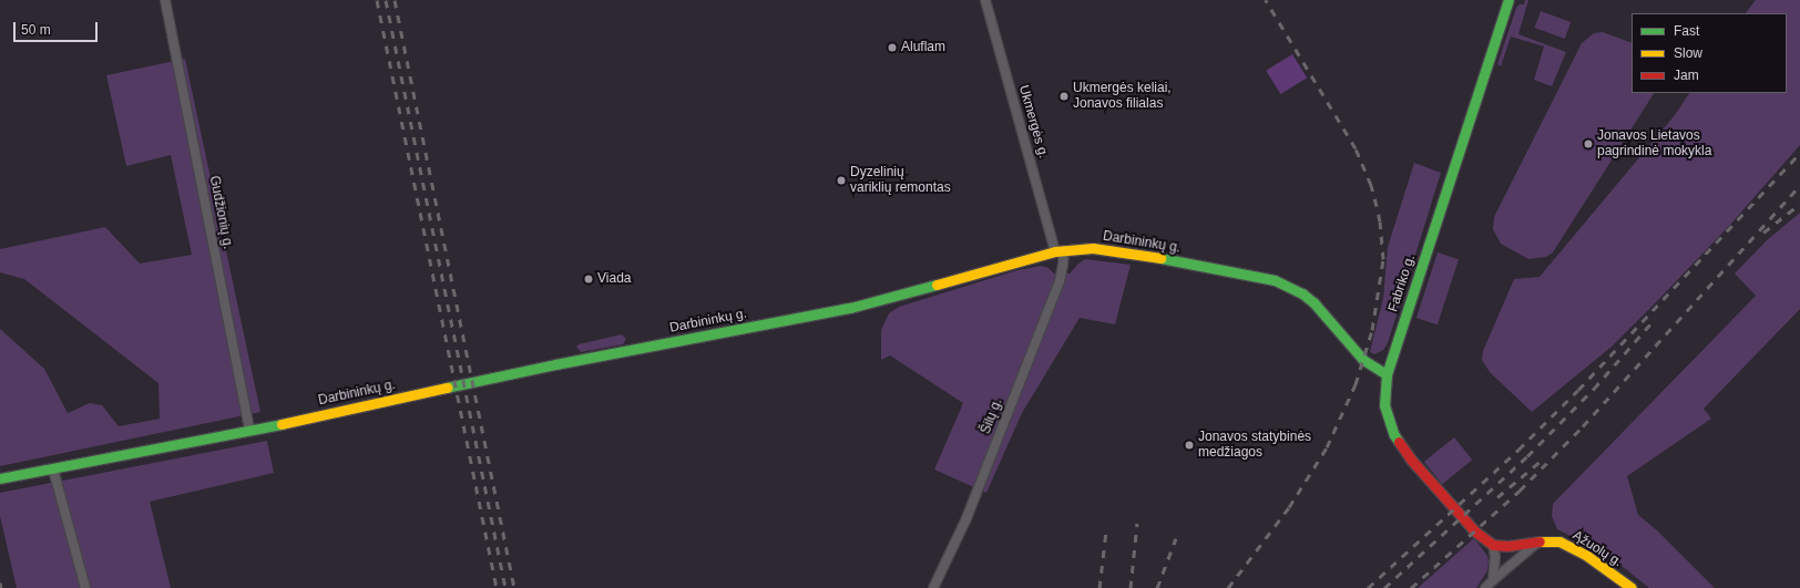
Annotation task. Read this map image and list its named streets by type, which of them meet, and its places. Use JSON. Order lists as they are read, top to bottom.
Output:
{
  "streets": {
    "main road": ["Darbininkų g.", "Fabriko g.", "Ąžuolų g."],
    "street": ["Ukmergės g.", "Gudžionių g.", "Šilų g."]
  },
  "crossings": [
    ["Ukmergės g.", "Darbininkų g."],
    ["Ukmergės g.", "Šilų g."],
    ["Gudžionių g.", "Darbininkų g."],
    ["Darbininkų g.", "Fabriko g."],
    ["Darbininkų g.", "Šilų g."],
    ["Fabriko g.", "Ąžuolų g."]
  ],
  "places": [
    "Aluflam",
    "Ukmergės keliai, Jonavos filialas",
    "Jonavos Lietavos pagrindinė mokykla",
    "Dyzelinių variklių remontas",
    "Viada",
    "Jonavos statybinės medžiagos"
  ],
  "legend": ["Fast", "Slow", "Jam"],
  "scale_bar": "50 m"
}
